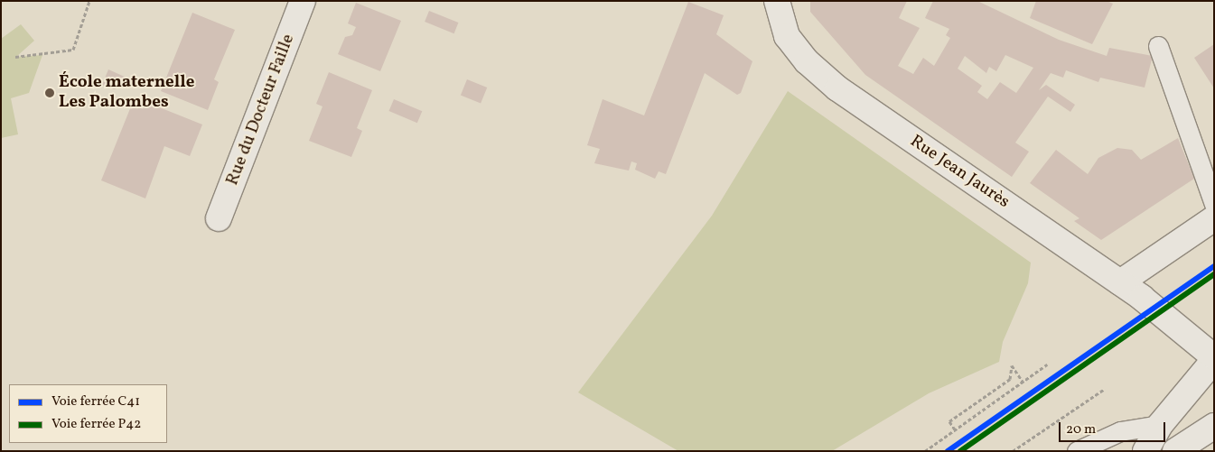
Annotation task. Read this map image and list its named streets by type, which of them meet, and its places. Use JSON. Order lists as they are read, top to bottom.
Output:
{
  "streets": {
    "street": ["Rue du Docteur Faille", "Rue Jean Jaurès"]
  },
  "places": ["École maternelle Les Palombes"],
  "lines": ["rail line C41", "rail line P42"],
  "legend": ["Voie ferrée C41", "Voie ferrée P42"],
  "scale_bar": "20 m"
}
